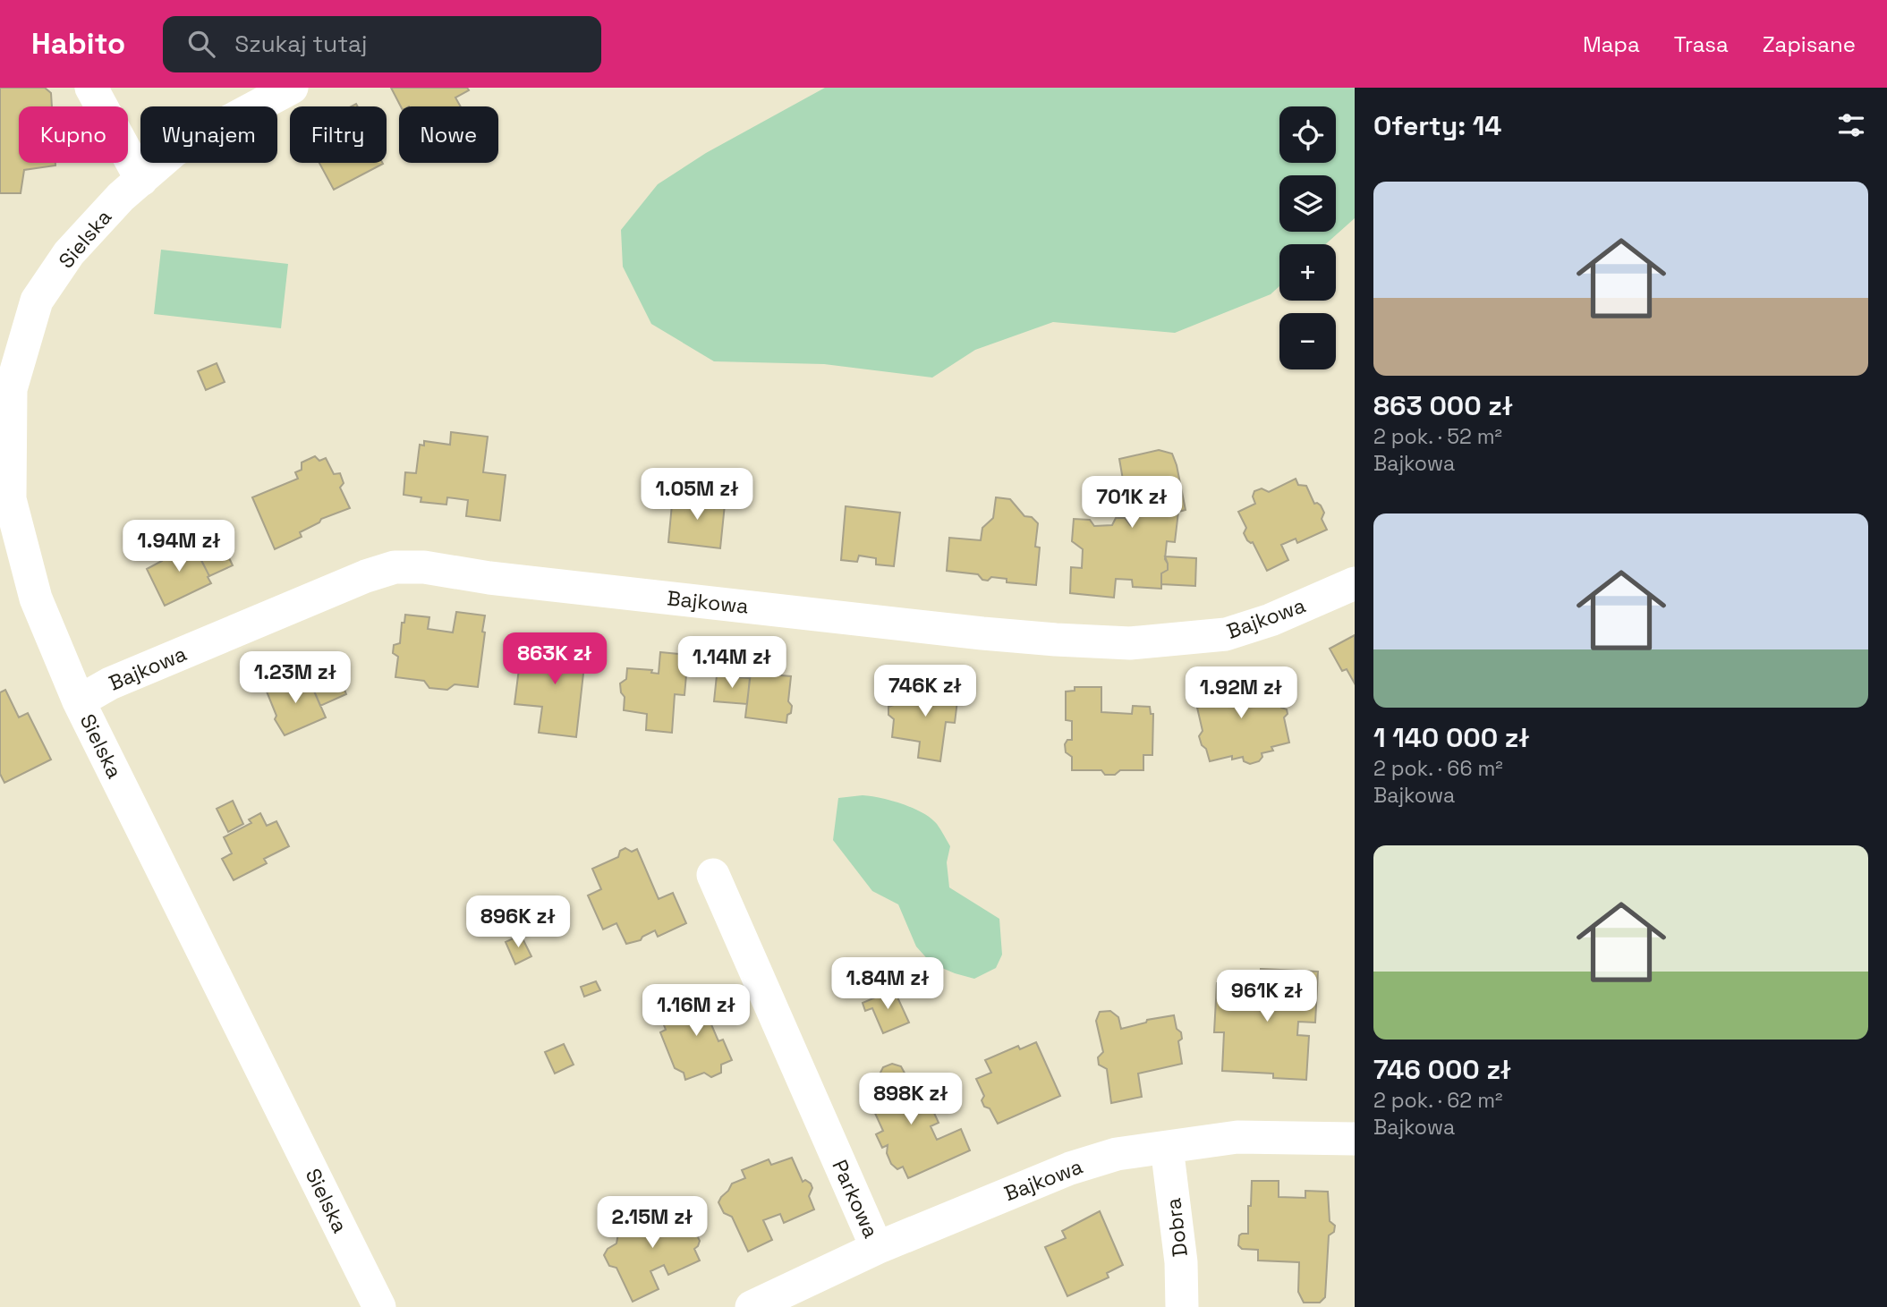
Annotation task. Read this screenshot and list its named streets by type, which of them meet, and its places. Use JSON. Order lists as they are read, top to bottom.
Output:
{
  "streets": {
    "street": [
      "Sielska",
      "Bajkowa",
      "Parkowa",
      "Dobra"
    ]
  },
  "crossings": [
    ["Sielska", "Bajkowa"],
    ["Bajkowa", "Parkowa"],
    ["Bajkowa", "Dobra"]
  ],
  "page": {
    "header": "Habito",
    "search": "Szukaj tutaj",
    "nav": ["Mapa", "Trasa", "Zapisane"],
    "heading": "Oferty: 14",
    "map_buttons": ["+", "−"],
    "chip": [
      "Kupno",
      "Wynajem",
      "Filtry",
      "Nowe"
    ],
    "list": [
      {
        "name": "863 000 zł",
        "note": "2 pok. · 52 m² · Bajkowa"
      },
      {
        "name": "1 140 000 zł",
        "note": "2 pok. · 66 m² · Bajkowa"
      },
      {
        "name": "746 000 zł",
        "note": "2 pok. · 62 m² · Bajkowa"
      }
    ],
    "price": [
      "1.05M zł",
      "701K zł",
      "1.94M zł",
      "863K zł",
      "1.14M zł",
      "1.23M zł",
      "746K zł",
      "1.92M zł",
      "896K zł",
      "1.84M zł",
      "961K zł",
      "1.16M zł",
      "898K zł",
      "2.15M zł"
    ]
  }
}
